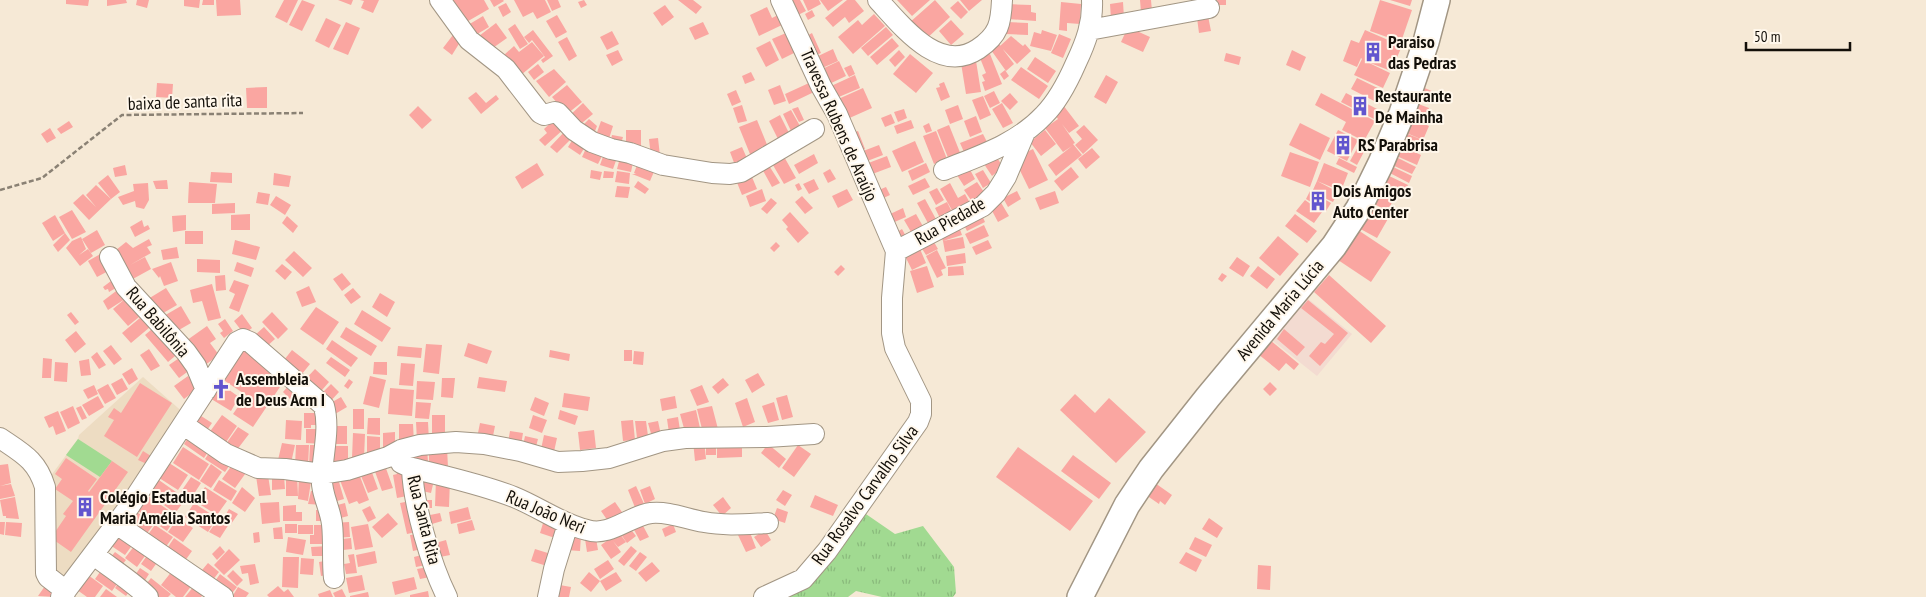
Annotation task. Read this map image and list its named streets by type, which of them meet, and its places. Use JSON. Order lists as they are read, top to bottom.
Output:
{
  "streets": {
    "main road": ["Avenida Maria Lúcia"],
    "street": [
      "Travessa Rubens de Araújo",
      "Rua Piedade",
      "Rua Babilônia",
      "Rua Rosalvo Carvalho Silva",
      "Rua João Neri",
      "Rua Santa Rita"
    ],
    "path": ["baixa de santa rita"]
  },
  "crossings": [
    ["Travessa Rubens de Araújo", "Rua Piedade"],
    ["Travessa Rubens de Araújo", "Rua Rosalvo Carvalho Silva"],
    ["Rua Piedade", "Rua Rosalvo Carvalho Silva"],
    ["Rua João Neri", "Rua Santa Rita"]
  ],
  "places": {
    "building": [
      "Paraiso das Pedras",
      "Restaurante De Mainha",
      "RS Parabrisa",
      "Dois Amigos Auto Center",
      "Colégio Estadual Maria Amélia Santos"
    ],
    "church": ["Assembleia de Deus Acm I"]
  },
  "scale_bar": "50 m"
}
